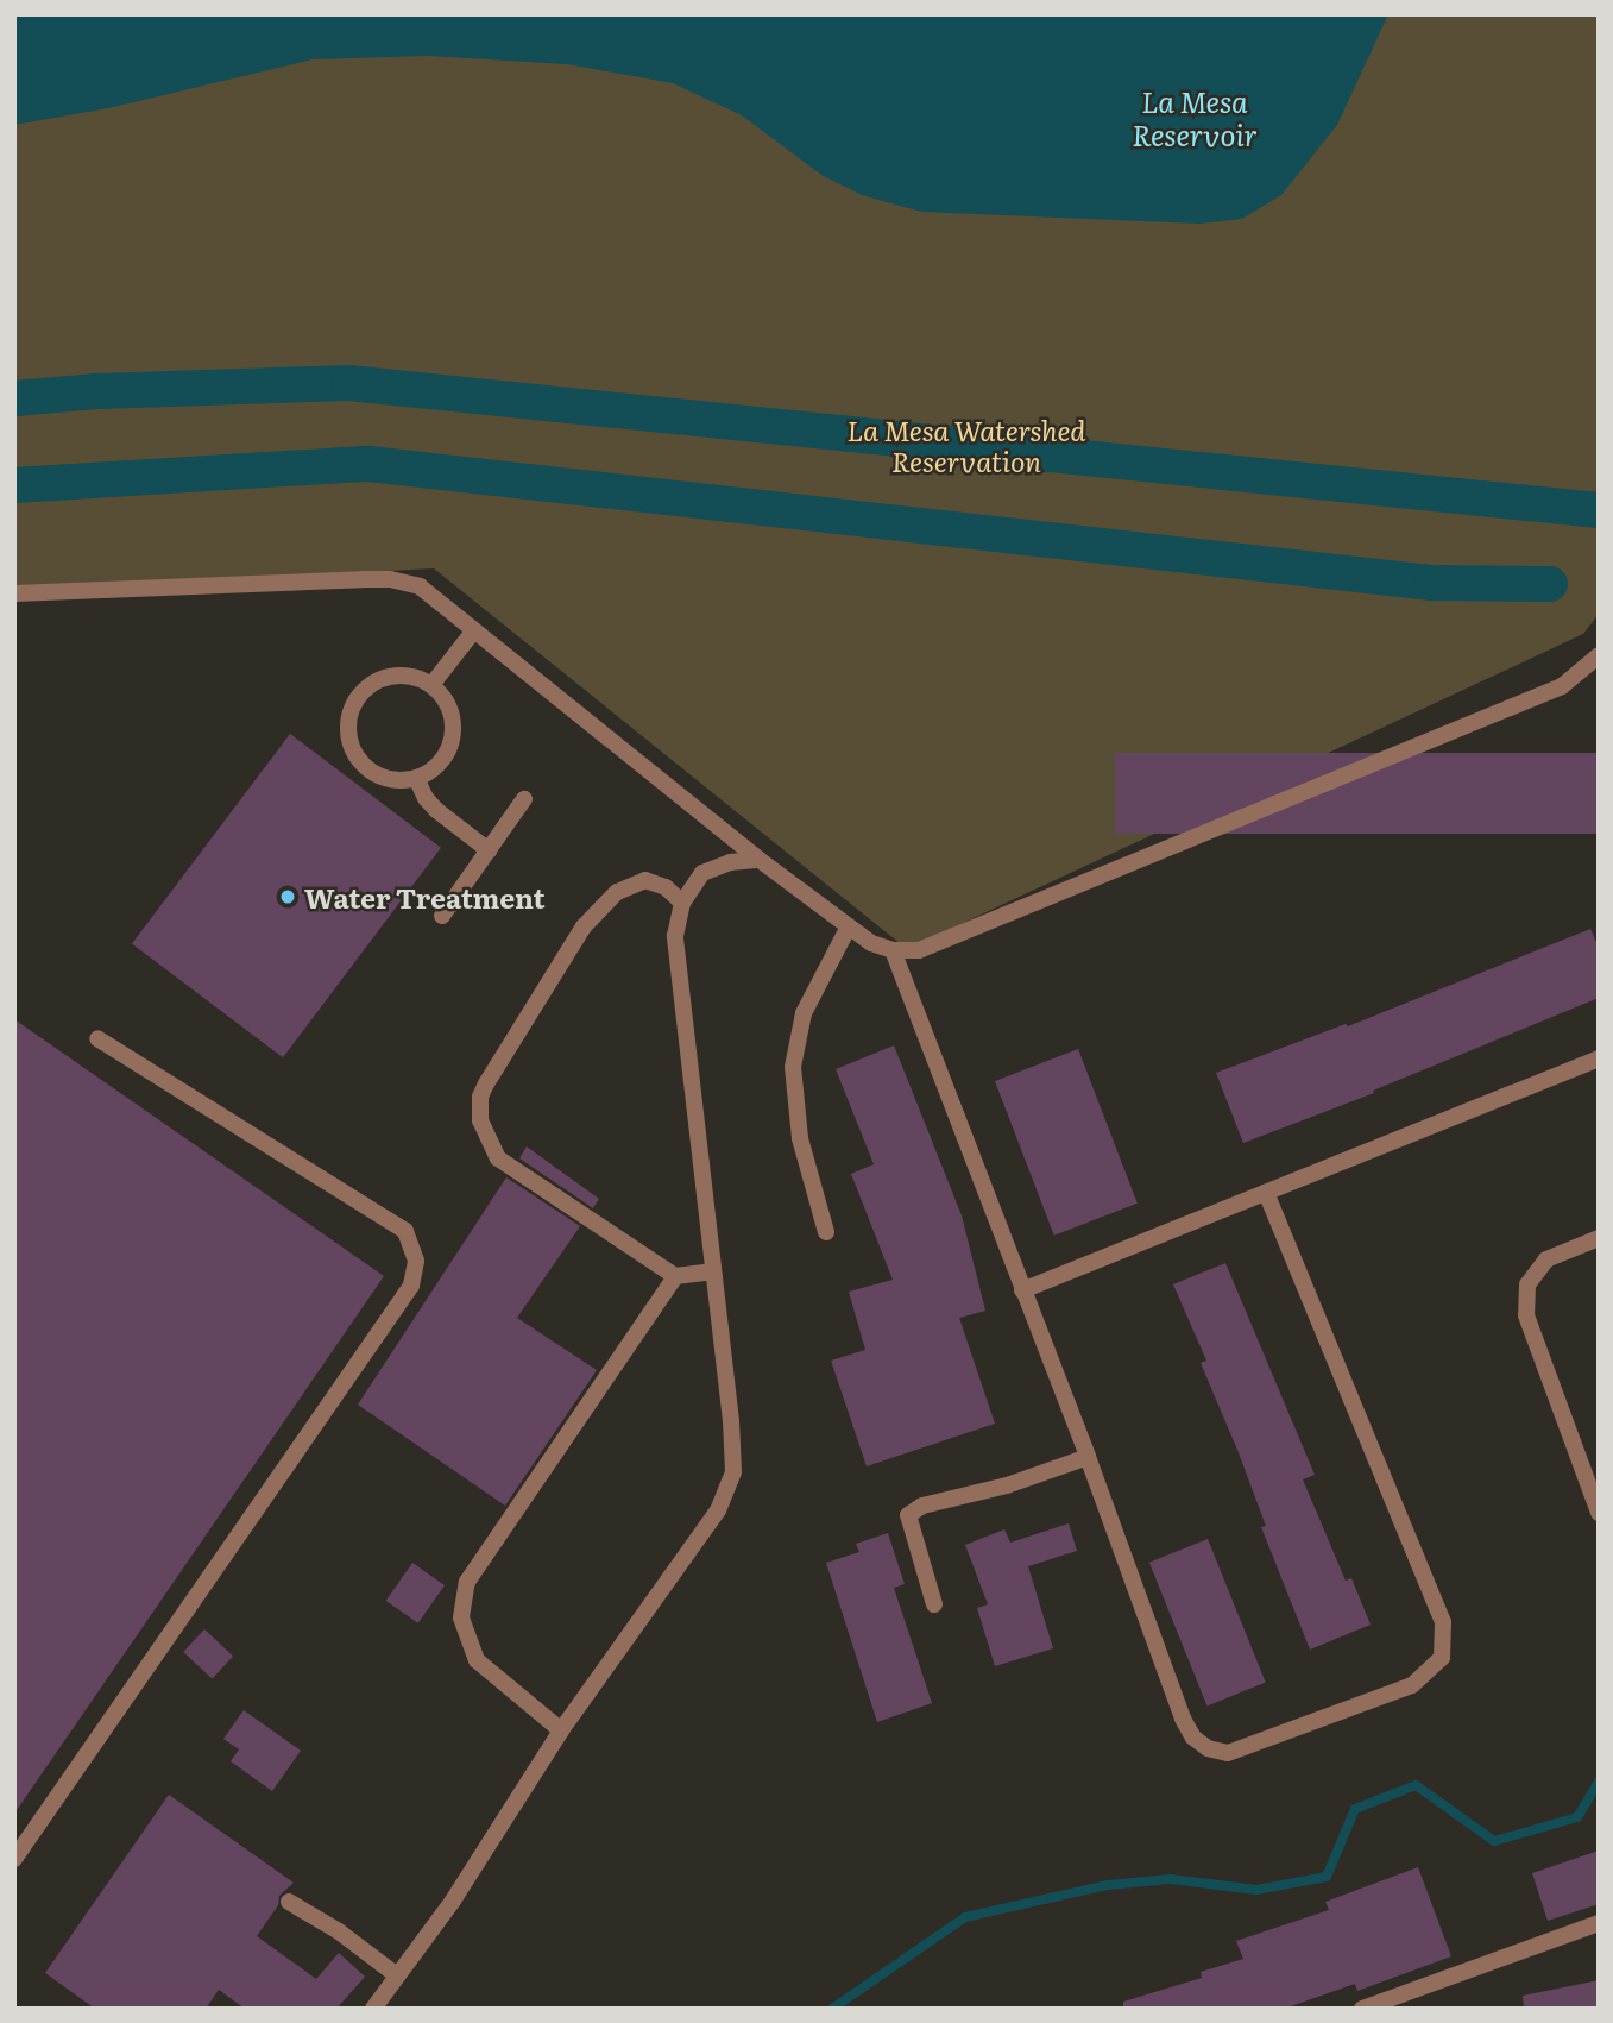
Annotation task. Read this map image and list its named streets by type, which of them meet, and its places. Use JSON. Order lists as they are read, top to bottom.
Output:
{
  "water": ["La Mesa Reservoir"],
  "parks": ["La Mesa Watershed Reservation"],
  "places": ["Water Treatment"]
}
